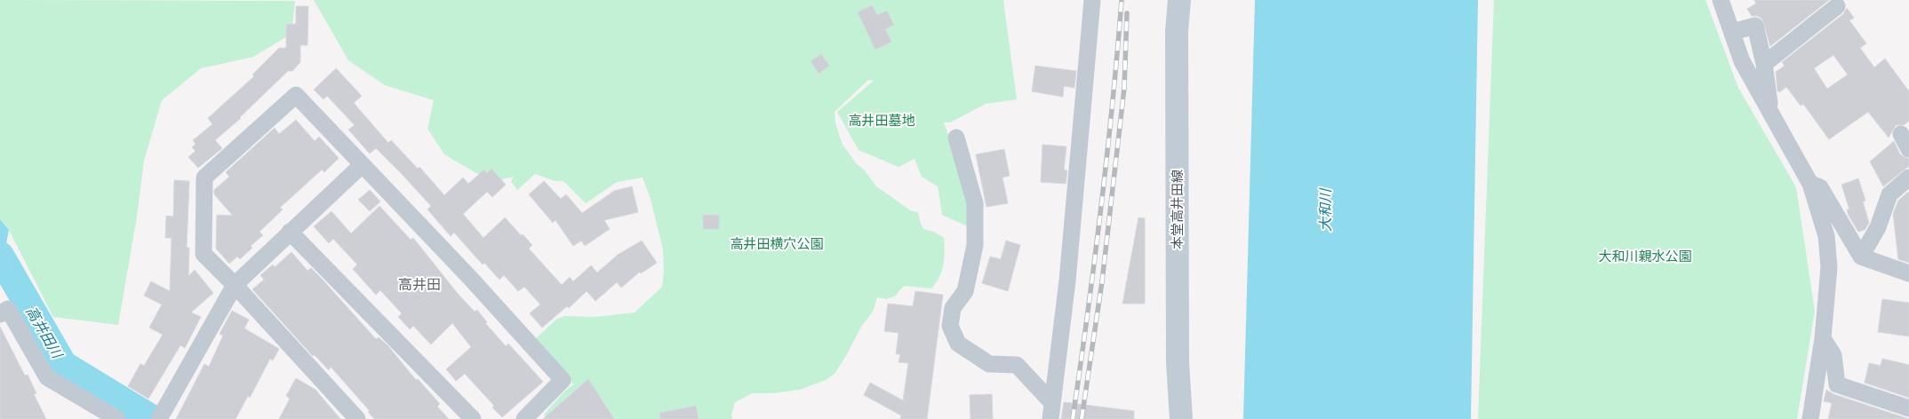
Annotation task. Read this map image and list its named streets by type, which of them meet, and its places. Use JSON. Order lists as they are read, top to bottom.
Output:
{
  "streets": {
    "main road": ["本堂高井田線"]
  },
  "districts": ["高井田"],
  "water": ["大和川", "高井田川"],
  "parks": ["高井田墓地", "高井田横穴公園", "大和川親水公園"]
}
